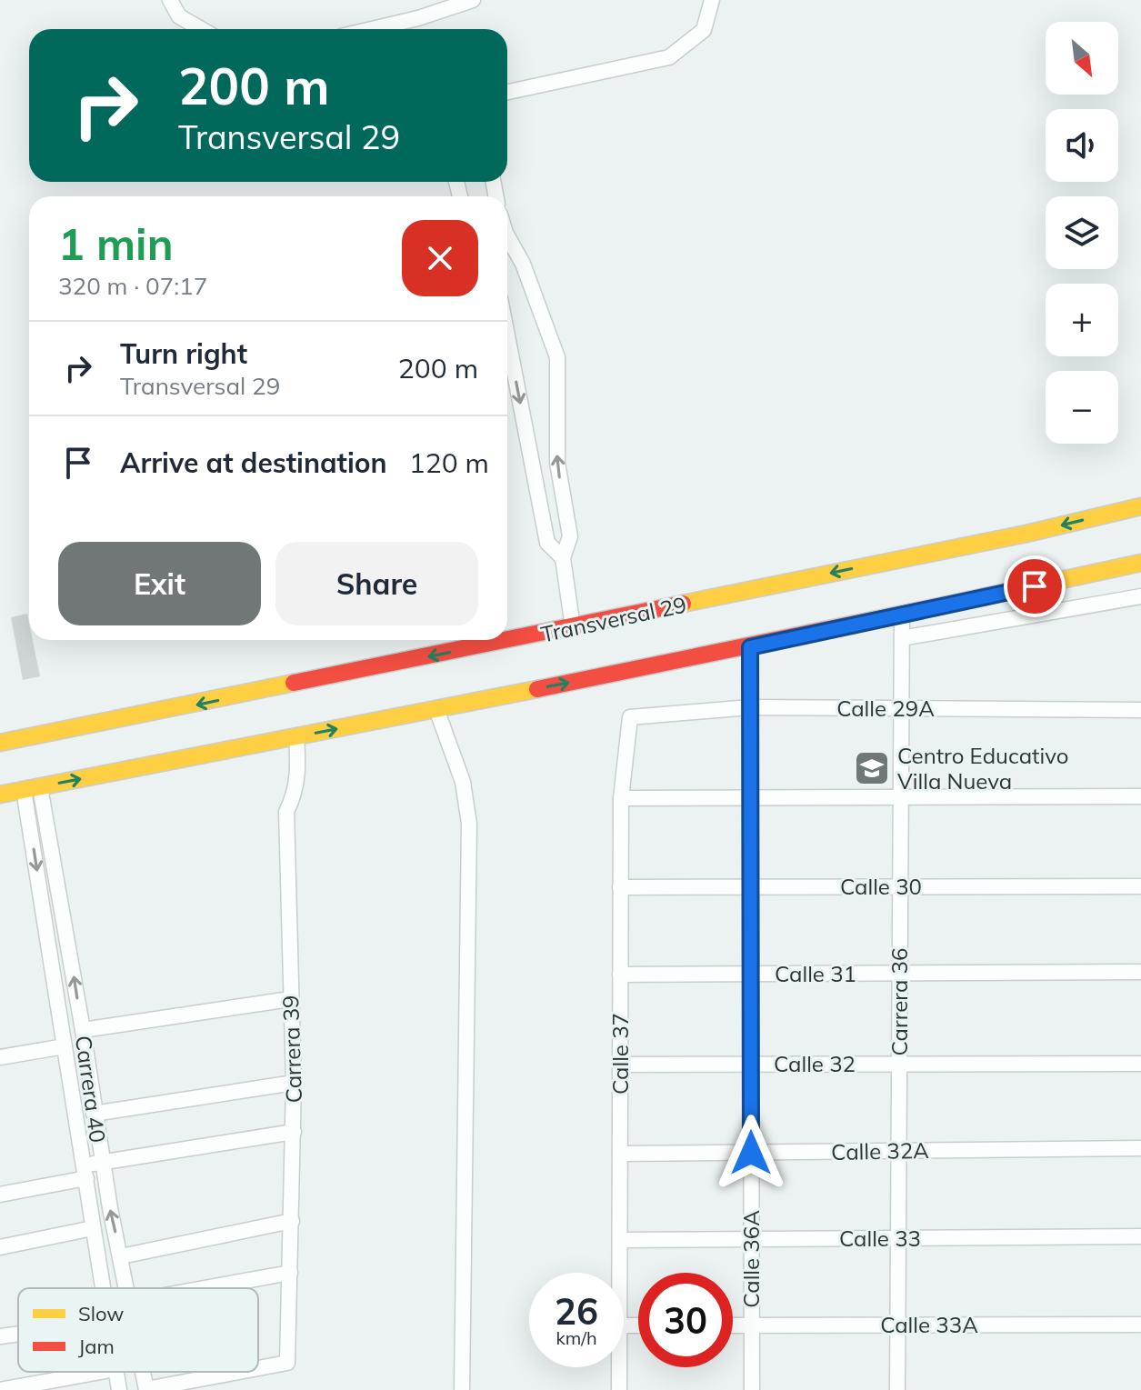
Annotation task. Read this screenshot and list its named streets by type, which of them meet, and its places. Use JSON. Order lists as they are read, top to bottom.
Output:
{
  "streets": {
    "highway": ["Transversal 29"],
    "street": [
      "Calle 29A",
      "Calle 30",
      "Calle 31",
      "Carrera 36",
      "Carrera 39",
      "Calle 37",
      "Calle 32",
      "Carrera 40",
      "Calle 32A",
      "Calle 33",
      "Calle 36A",
      "Calle 33A"
    ]
  },
  "crossings": [
    ["Calle 29A", "Carrera 36"],
    ["Calle 29A", "Calle 37"],
    ["Calle 29A", "Calle 36A"],
    ["Calle 30", "Carrera 36"],
    ["Calle 30", "Calle 37"],
    ["Calle 30", "Calle 36A"],
    ["Calle 31", "Carrera 36"],
    ["Calle 31", "Calle 37"],
    ["Calle 31", "Calle 36A"],
    ["Carrera 36", "Calle 32"],
    ["Carrera 36", "Calle 32A"],
    ["Carrera 36", "Calle 33"],
    ["Carrera 36", "Calle 33A"],
    ["Calle 37", "Calle 32"],
    ["Calle 37", "Calle 32A"],
    ["Calle 37", "Calle 33"],
    ["Calle 32", "Calle 36A"],
    ["Calle 32A", "Calle 36A"],
    ["Calle 33", "Calle 36A"],
    ["Calle 36A", "Calle 33A"]
  ],
  "places": {
    "school or university": ["Centro Educativo Villa Nueva"]
  },
  "legend": ["Slow", "Jam"],
  "north": "bottom right",
  "page": {
    "map_buttons": ["+", "−"],
    "turn": ["200 m", "Transversal 29"],
    "heading": ["1 min", "320 m · 07:17"],
    "list": [
      {
        "name": "Turn right",
        "note": "Transversal 29",
        "value": "200 m"
      },
      {
        "name": "Arrive at destination",
        "value": "120 m"
      }
    ],
    "buttons": ["Exit", "Share"],
    "speed": "26 km/h",
    "limit": "30"
  }
}
